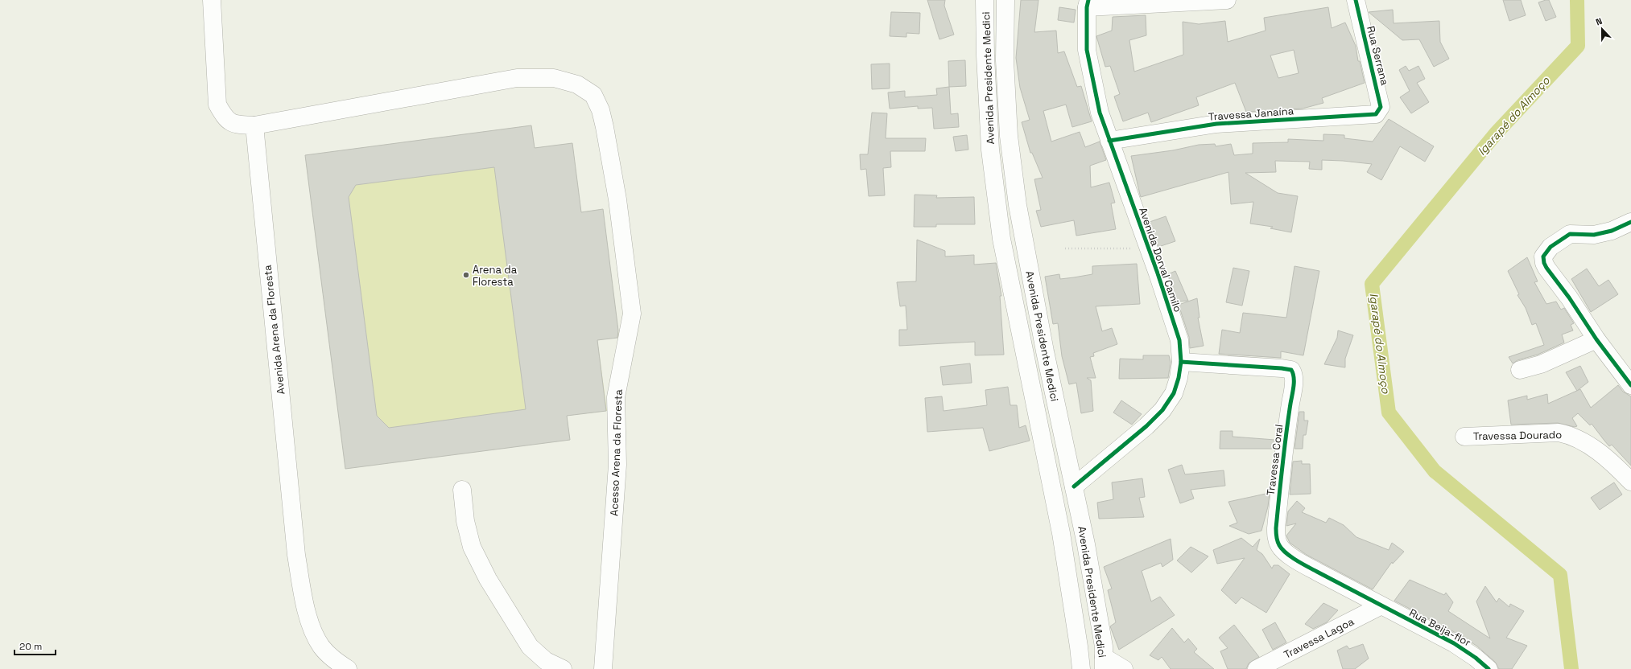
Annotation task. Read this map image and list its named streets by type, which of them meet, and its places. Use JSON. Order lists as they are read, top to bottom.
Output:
{
  "streets": {
    "street": [
      "Rua Serrana",
      "Avenida Presidente Medici",
      "Travessa Janaína",
      "Avenida Dorval Camilo",
      "Avenida Arena da Floresta",
      "Travessa Dourado",
      "Acesso Arena da Floresta",
      "Travessa Coral",
      "Rua Beija-flor",
      "Travessa Lagoa"
    ]
  },
  "crossings": [
    ["Rua Serrana", "Travessa Janaína"],
    ["Avenida Presidente Medici", "Avenida Dorval Camilo"],
    ["Travessa Janaína", "Avenida Dorval Camilo"],
    ["Avenida Dorval Camilo", "Travessa Coral"],
    ["Avenida Arena da Floresta", "Acesso Arena da Floresta"],
    ["Travessa Coral", "Rua Beija-flor"],
    ["Travessa Coral", "Travessa Lagoa"],
    ["Rua Beija-flor", "Travessa Lagoa"]
  ],
  "water": ["Igarapé do Almoço"],
  "places": ["Arena da Floresta"],
  "scale_bar": "20 m",
  "north": "top"
}
